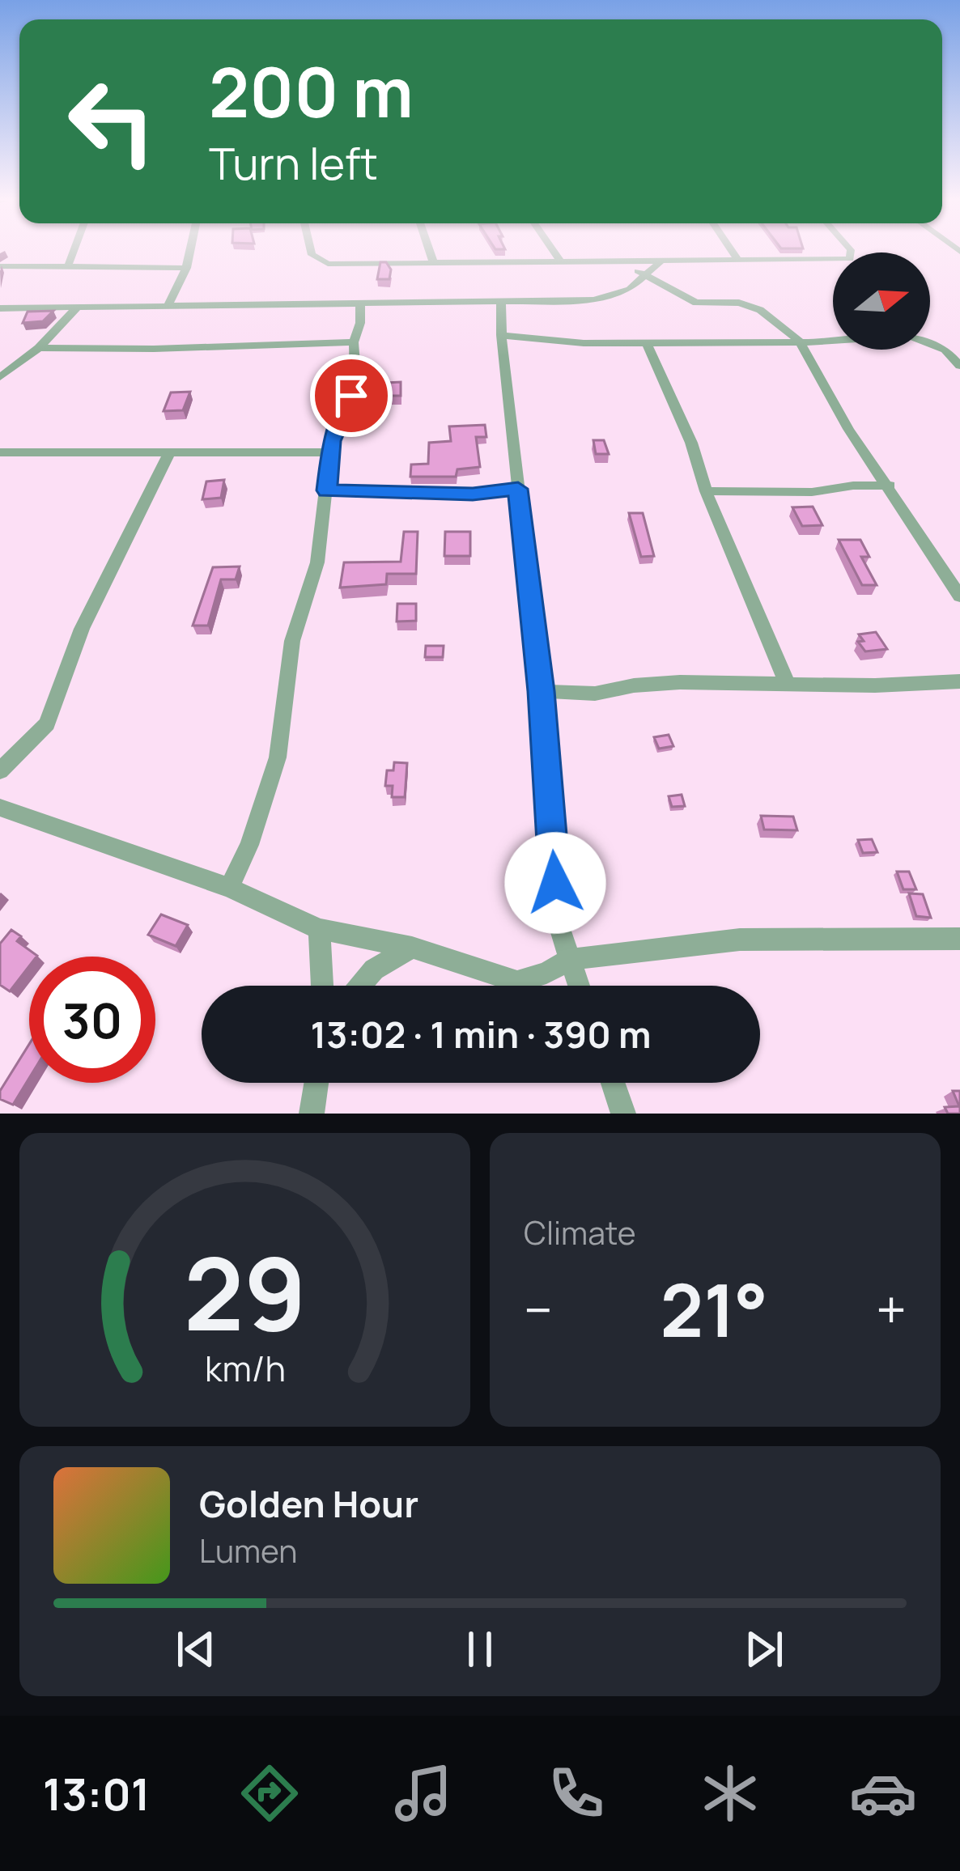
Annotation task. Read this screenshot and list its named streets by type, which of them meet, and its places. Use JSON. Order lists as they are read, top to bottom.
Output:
{
  "north": "right",
  "page": {
    "turn": ["200 m", "Turn left"],
    "limit": "30",
    "trip": "13:02 · 1 min · 390 m",
    "tile": "Climate",
    "heat": ["−", "21°", "+"],
    "song": ["Golden Hour", "Lumen"],
    "tabs": "13:01",
    "gauge": ["29", "km/h"]
  }
}
